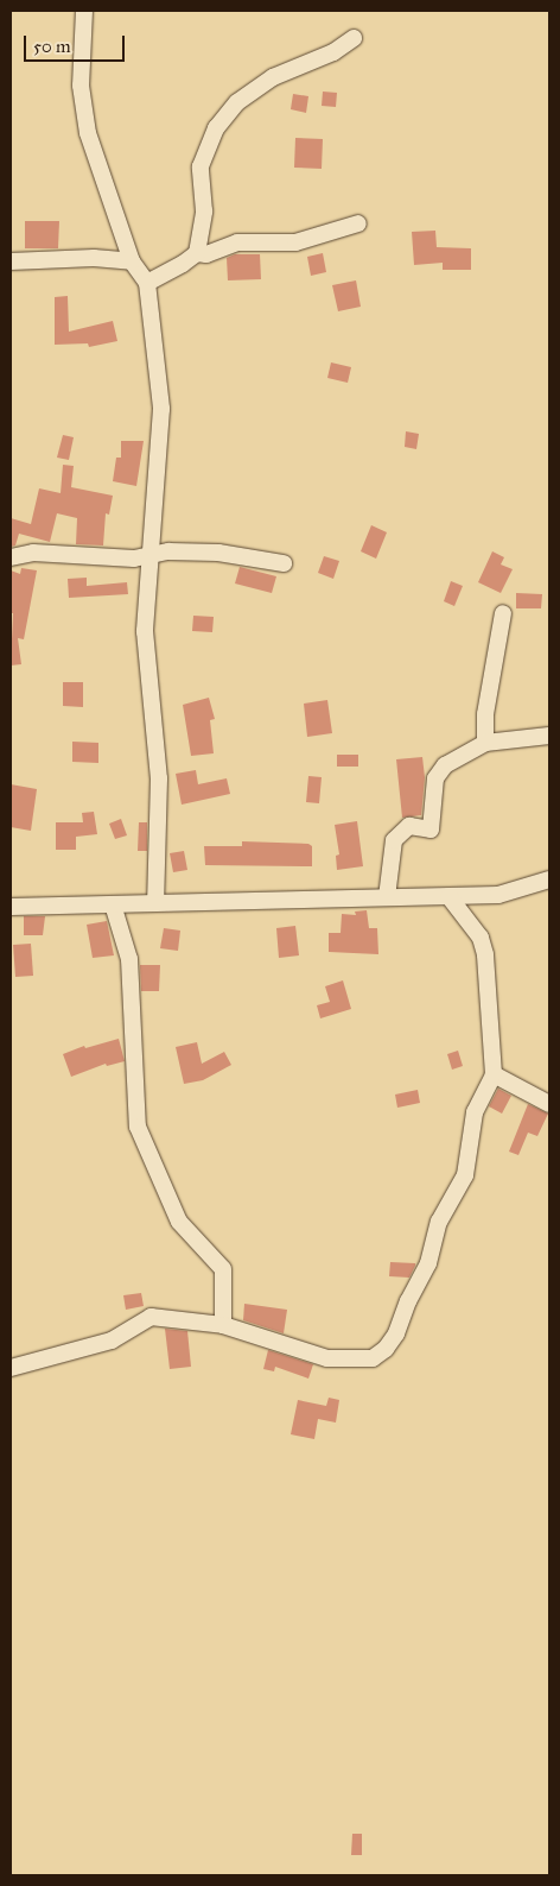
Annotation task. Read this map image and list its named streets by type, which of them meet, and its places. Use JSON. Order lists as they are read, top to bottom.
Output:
{
  "scale_bar": "50 m"
}
